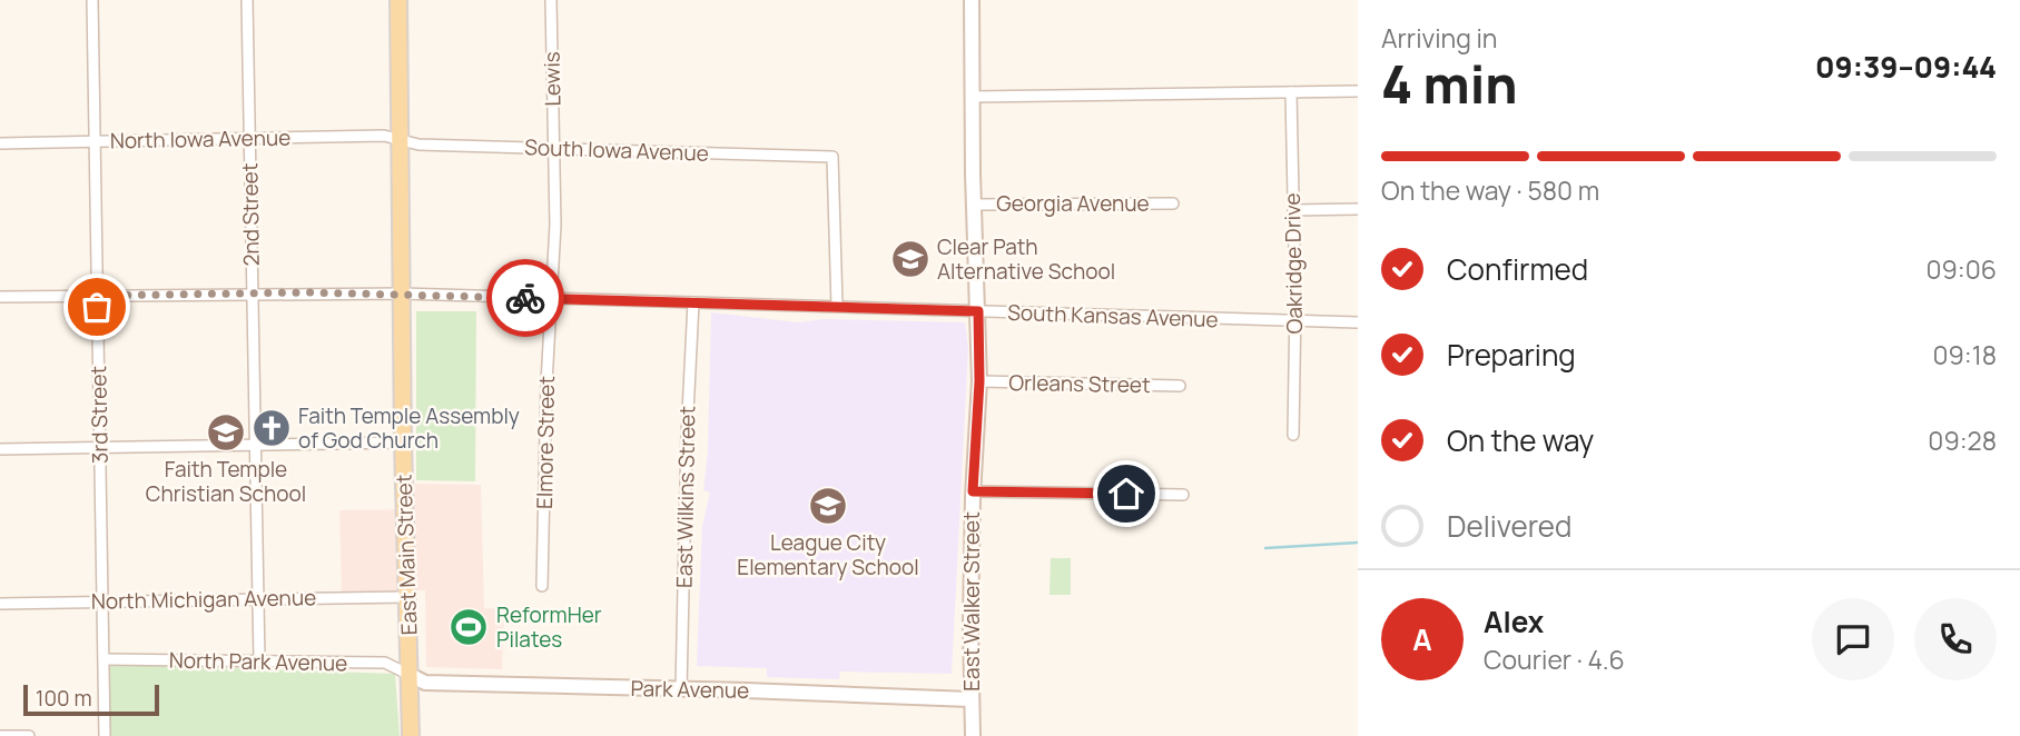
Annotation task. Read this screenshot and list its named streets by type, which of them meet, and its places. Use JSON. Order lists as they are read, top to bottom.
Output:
{
  "streets": {
    "main road": ["East Main Street"],
    "street": [
      "Lewis",
      "North Iowa Avenue",
      "South Iowa Avenue",
      "Georgia Avenue",
      "2nd Street",
      "Oakridge Drive",
      "South Kansas Avenue",
      "Orleans Street",
      "3rd Street",
      "Elmore Street",
      "East Wilkins Street",
      "North Michigan Avenue",
      "East Walker Street",
      "North Park Avenue",
      "Park Avenue"
    ]
  },
  "crossings": [
    ["Lewis", "South Iowa Avenue"],
    ["Lewis", "South Kansas Avenue"],
    ["Lewis", "Elmore Street"],
    ["North Iowa Avenue", "South Iowa Avenue"],
    ["North Iowa Avenue", "2nd Street"],
    ["North Iowa Avenue", "3rd Street"],
    ["North Iowa Avenue", "East Main Street"],
    ["South Iowa Avenue", "South Kansas Avenue"],
    ["South Iowa Avenue", "East Main Street"],
    ["Georgia Avenue", "East Walker Street"],
    ["2nd Street", "South Kansas Avenue"],
    ["2nd Street", "North Michigan Avenue"],
    ["2nd Street", "North Park Avenue"],
    ["Oakridge Drive", "South Kansas Avenue"],
    ["South Kansas Avenue", "3rd Street"],
    ["South Kansas Avenue", "Elmore Street"],
    ["South Kansas Avenue", "East Wilkins Street"],
    ["South Kansas Avenue", "East Main Street"],
    ["South Kansas Avenue", "East Walker Street"],
    ["Orleans Street", "East Walker Street"],
    ["3rd Street", "North Michigan Avenue"],
    ["3rd Street", "North Park Avenue"],
    ["East Wilkins Street", "Park Avenue"],
    ["East Main Street", "North Michigan Avenue"],
    ["East Main Street", "North Park Avenue"],
    ["East Main Street", "Park Avenue"],
    ["East Walker Street", "Park Avenue"],
    ["North Park Avenue", "Park Avenue"]
  ],
  "places": {
    "school or university": ["Clear Path Alternative School", "Faith Temple Christian School", "League City Elementary School"],
    "church": ["Faith Temple Assembly of God Church"],
    "sports": ["ReformHer Pilates"]
  },
  "scale_bar": "100 m",
  "page": {
    "heading": ["4 min", "Arriving in", "09:39–09:44"],
    "panel": ["Alex", "Courier · 4.6"],
    "bar": "On the way · 580 m",
    "list": [
      ["Confirmed", "09:06"],
      ["Preparing", "09:18"],
      ["On the way", "09:28"],
      "Delivered"
    ],
    "round": "A",
    "scale": "100 m"
  }
}
